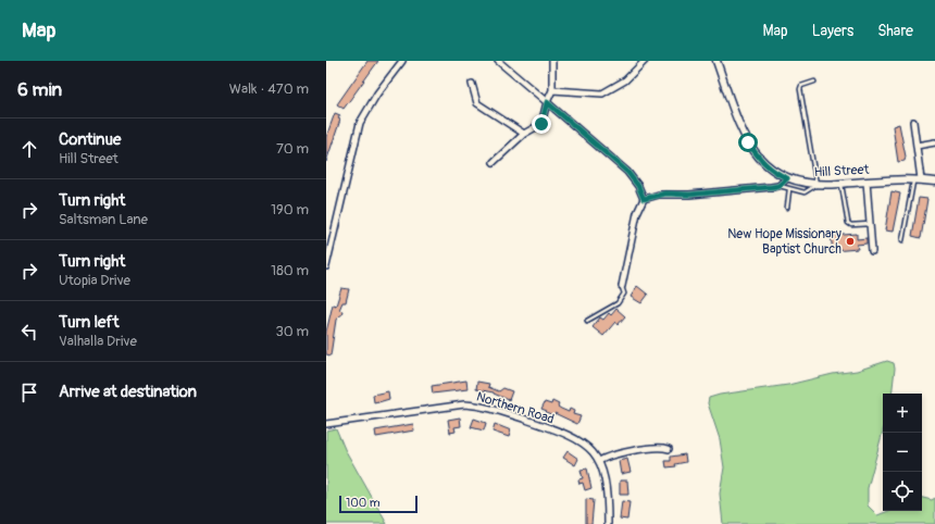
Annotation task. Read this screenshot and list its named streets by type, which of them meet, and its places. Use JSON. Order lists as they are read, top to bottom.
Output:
{
  "streets": {
    "street": ["Hill Street", "Northern Road"]
  },
  "places": ["New Hope Missionary Baptist Church"],
  "scale_bar": "100 m",
  "page": {
    "header": "Map",
    "nav": ["Map", "Layers", "Share"],
    "heading": ["6 min", "Walk · 470 m"],
    "list": [
      ["Continue", "Hill Street", "70 m"],
      ["Turn right", "Saltsman Lane", "190 m"],
      ["Turn right", "Utopia Drive", "180 m"],
      ["Turn left", "Valhalla Drive", "30 m"],
      "Arrive at destination"
    ],
    "map_buttons": ["+", "−"],
    "scale": "100 m"
  }
}
